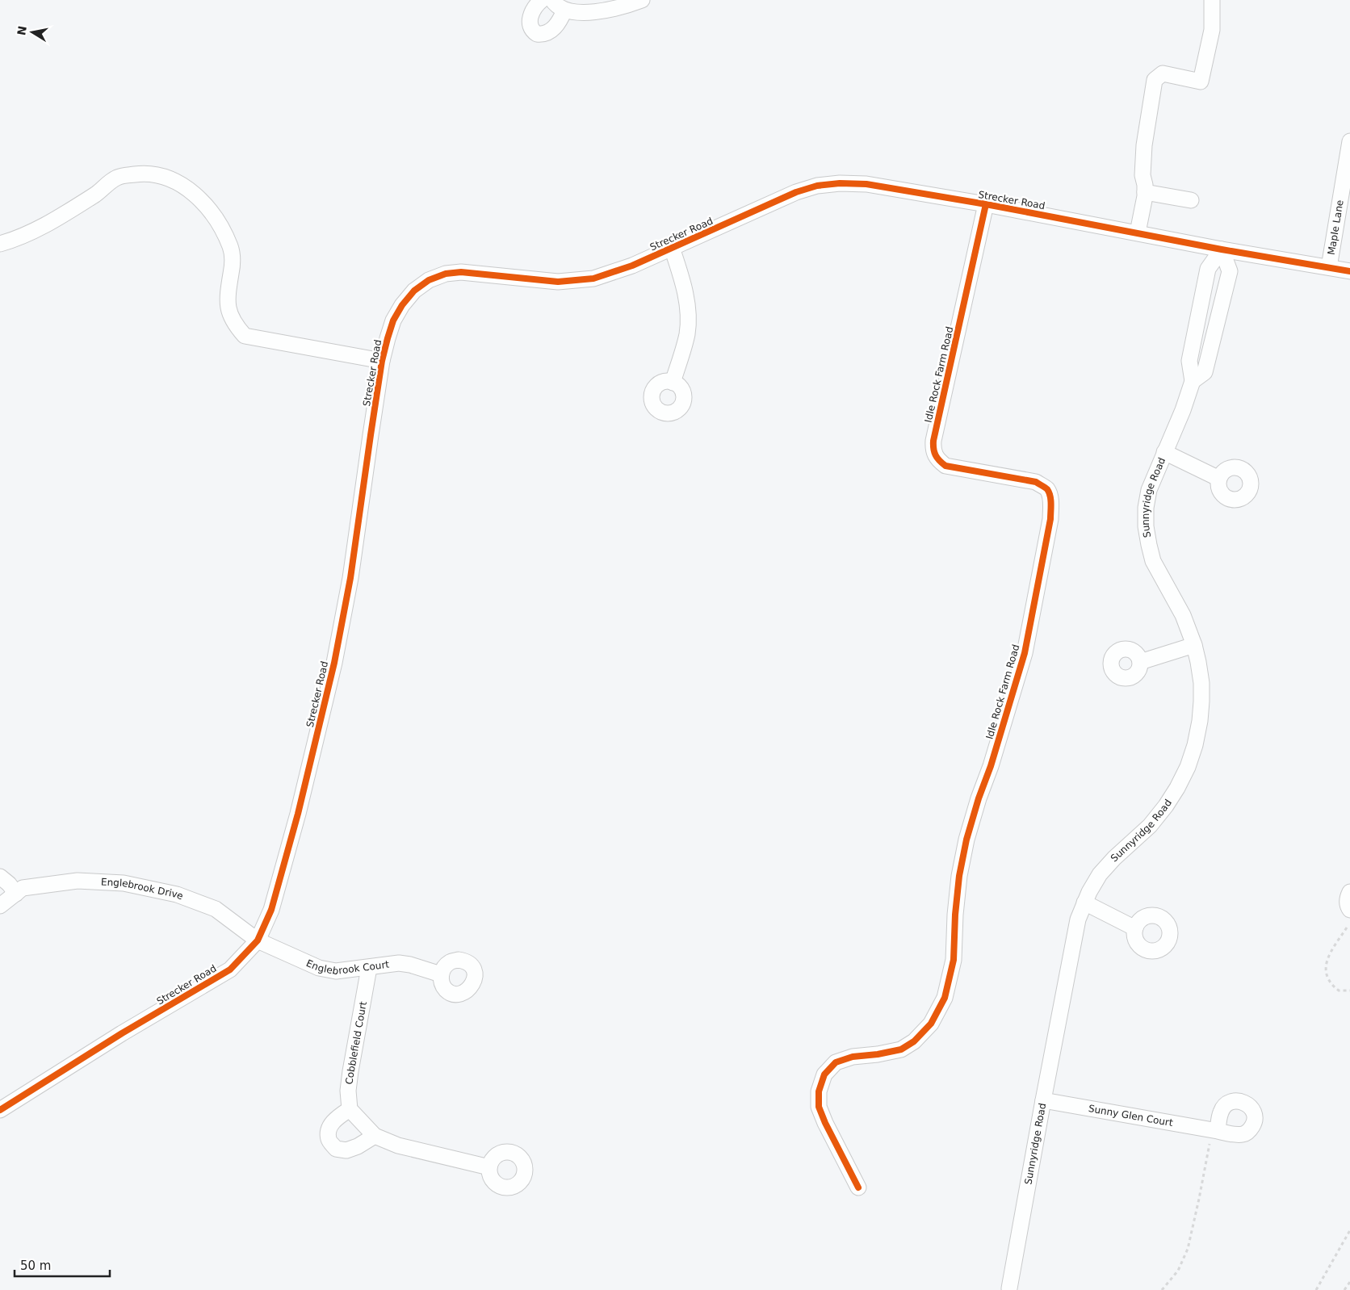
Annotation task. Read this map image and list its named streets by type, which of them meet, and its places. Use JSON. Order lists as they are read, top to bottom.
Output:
{
  "streets": {
    "street": [
      "Strecker Road",
      "Maple Lane",
      "Idle Rock Farm Road",
      "Sunnyridge Road",
      "Englebrook Drive",
      "Englebrook Court",
      "Cobblefield Court",
      "Sunny Glen Court"
    ]
  },
  "crossings": [
    ["Strecker Road", "Maple Lane"],
    ["Strecker Road", "Idle Rock Farm Road"],
    ["Strecker Road", "Sunnyridge Road"],
    ["Strecker Road", "Englebrook Drive"],
    ["Strecker Road", "Englebrook Court"],
    ["Sunnyridge Road", "Sunny Glen Court"],
    ["Englebrook Drive", "Englebrook Court"],
    ["Englebrook Court", "Cobblefield Court"]
  ],
  "scale_bar": "50 m",
  "north": "left"
}
